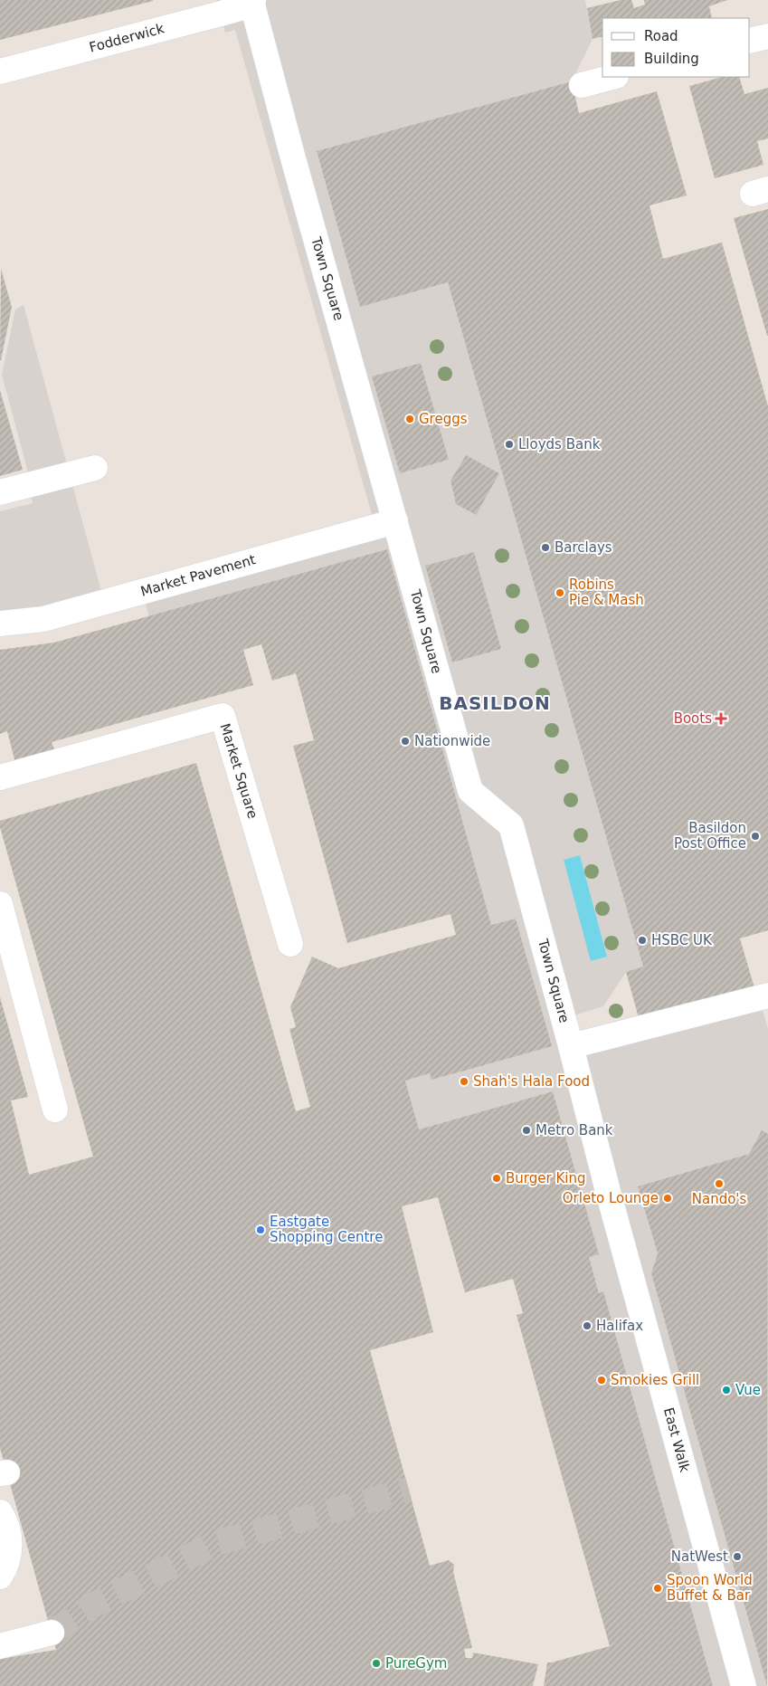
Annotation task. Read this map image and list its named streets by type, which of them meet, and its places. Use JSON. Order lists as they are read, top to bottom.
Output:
{
  "streets": {
    "street": [
      "Fodderwick",
      "Town Square",
      "Market Pavement",
      "Market Square",
      "East Walk"
    ]
  },
  "crossings": [
    ["Fodderwick", "Town Square"],
    ["Town Square", "Market Pavement"],
    ["Town Square", "East Walk"]
  ],
  "districts": ["BASILDON"],
  "places": {
    "other": [
      "Greggs",
      "Lloyds Bank",
      "Barclays",
      "Robins Pie & Mash",
      "Nationwide",
      "Basildon Post Office",
      "HSBC UK",
      "Shah's Hala Food",
      "Metro Bank",
      "Burger King",
      "Nando's",
      "Orleto Lounge",
      "Eastgate Shopping Centre",
      "Halifax",
      "Smokies Grill",
      "Vue",
      "NatWest",
      "Spoon World Buffet & Bar",
      "PureGym"
    ],
    "health": ["Boots"]
  },
  "legend": ["Road", "Building"]
}
